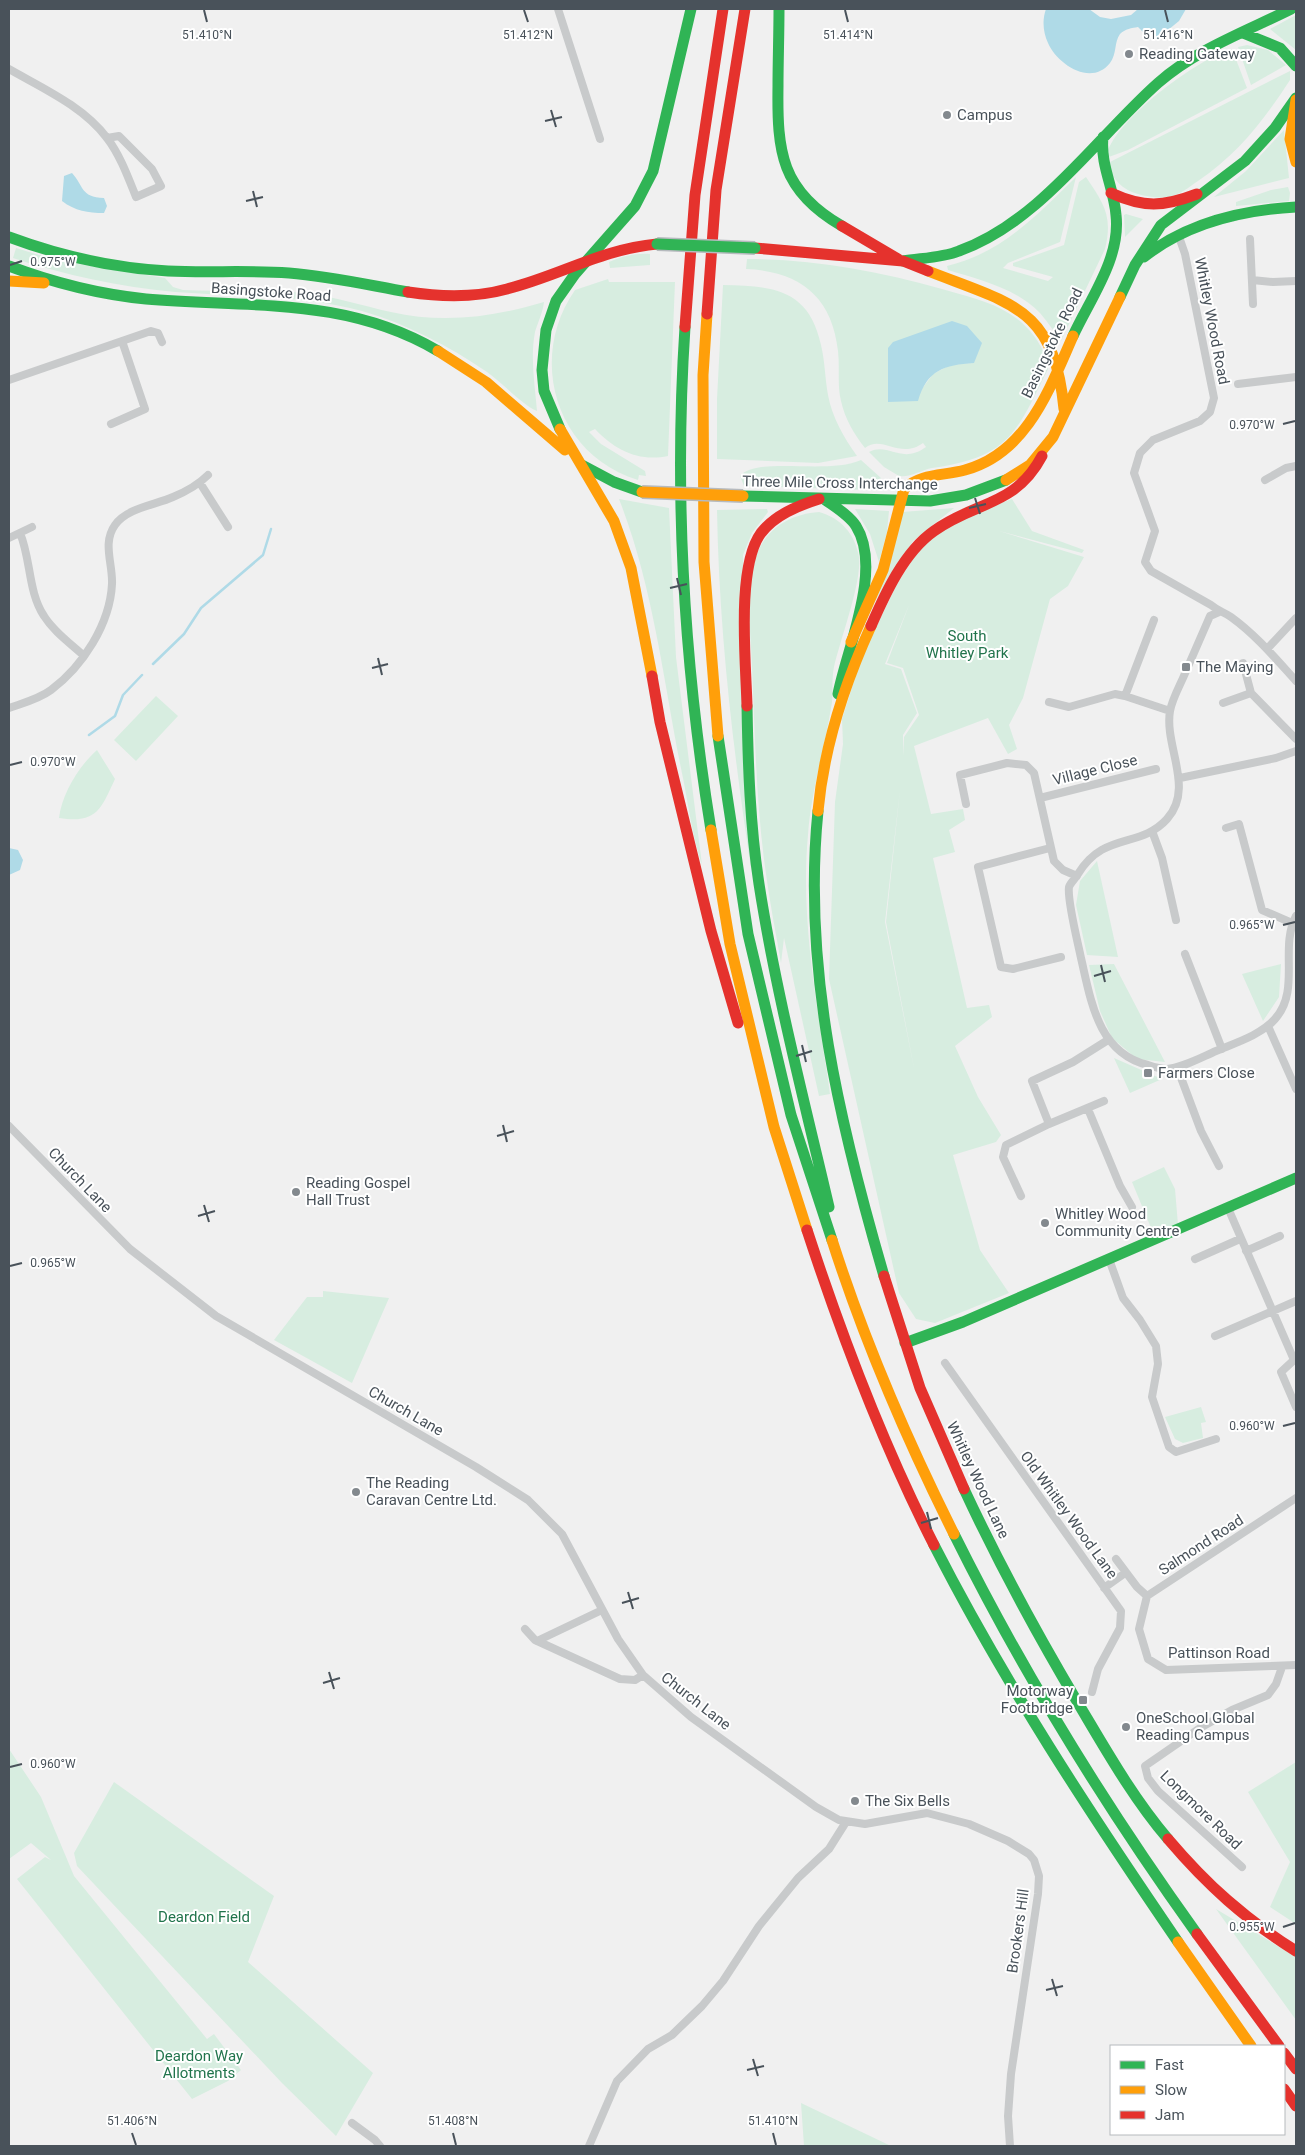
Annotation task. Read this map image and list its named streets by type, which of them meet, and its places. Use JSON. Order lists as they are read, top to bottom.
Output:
{
  "streets": {
    "main road": ["Basingstoke Road", "Three Mile Cross Interchange", "Whitley Wood Lane"],
    "street": [
      "Whitley Wood Road",
      "Village Close",
      "Church Lane",
      "Old Whitley Wood Lane",
      "Salmond Road",
      "Pattinson Road",
      "Longmore Road",
      "Brookers Hill"
    ]
  },
  "crossings": [
    ["Basingstoke Road", "Three Mile Cross Interchange"],
    ["Church Lane", "Brookers Hill"],
    ["Salmond Road", "Pattinson Road"],
    ["Pattinson Road", "Longmore Road"]
  ],
  "parks": ["South Whitley Park", "Deardon Field", "Deardon Way Allotments"],
  "places": {
    "other": [
      "Reading Gateway",
      "Campus",
      "Reading Gospel Hall Trust",
      "Whitley Wood Community Centre",
      "The Reading Caravan Centre Ltd.",
      "OneSchool Global Reading Campus",
      "The Six Bells"
    ],
    "transit": ["The Maying", "Farmers Close", "Motorway Footbridge"]
  },
  "legend": ["Fast", "Slow", "Jam"],
  "coordinates": [
    "51.410°N",
    "51.412°N",
    "51.414°N",
    "51.416°N",
    "0.975°W",
    "0.970°W",
    "0.965°W",
    "0.960°W",
    "0.955°W",
    "51.406°N",
    "51.408°N"
  ]
}
